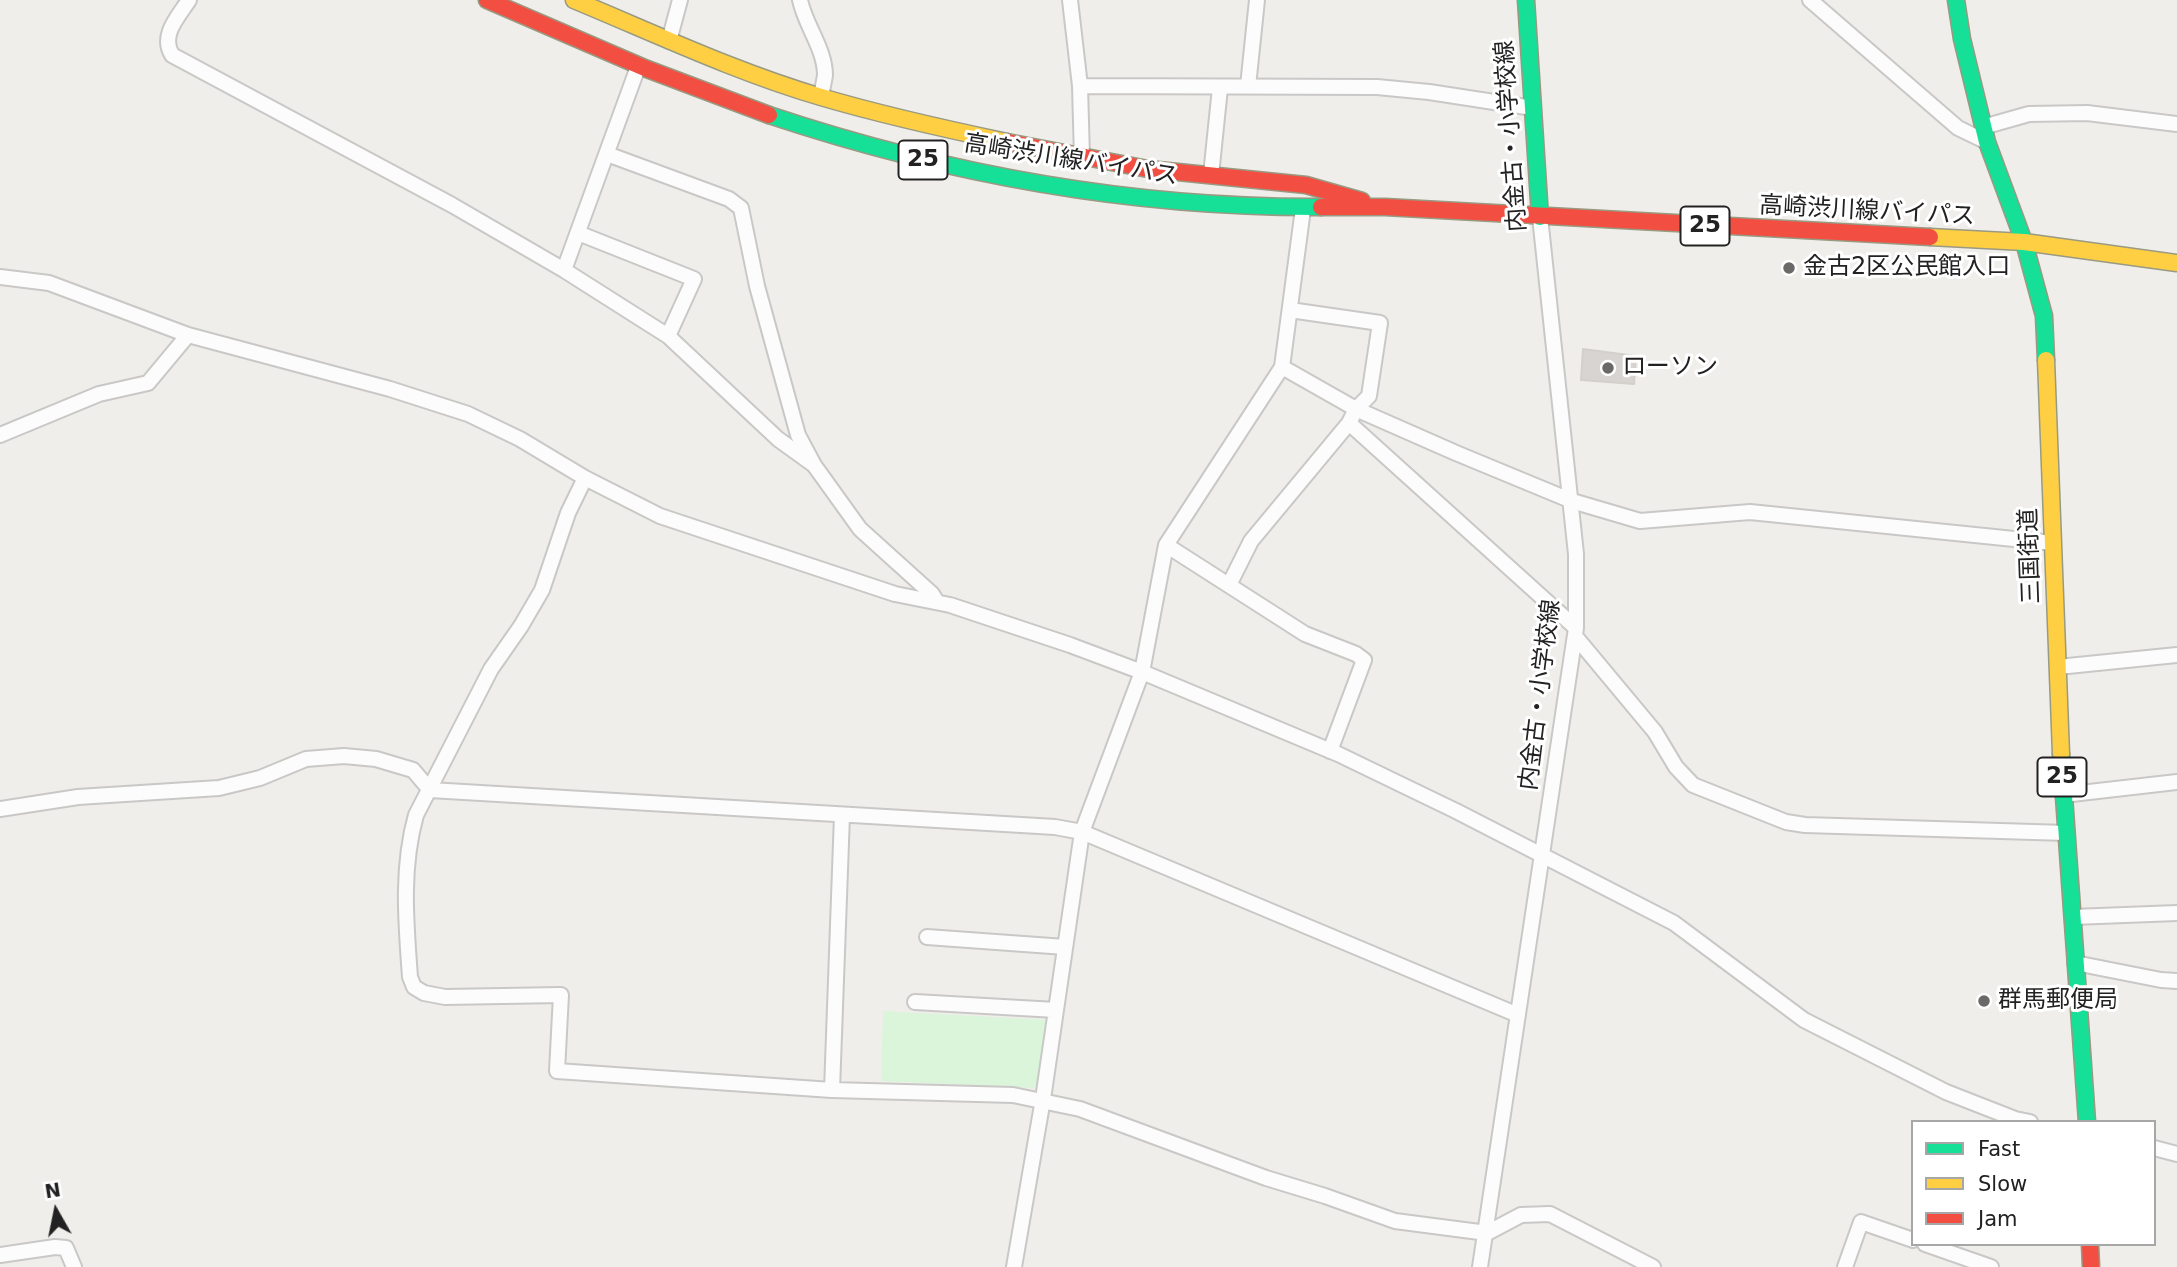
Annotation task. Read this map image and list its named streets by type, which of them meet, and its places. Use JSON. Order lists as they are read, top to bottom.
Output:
{
  "streets": {
    "main road": [
      "内金古・小学校線",
      "25",
      "高崎渋川線バイパス",
      "三国街道"
    ]
  },
  "crossings": [
    ["内金古・小学校線", "高崎渋川線バイパス"],
    ["高崎渋川線バイパス", "三国街道"]
  ],
  "places": ["金古2区公民館入口", "ローソン", "群馬郵便局"],
  "legend": ["Fast", "Slow", "Jam"],
  "north": "top"
}
